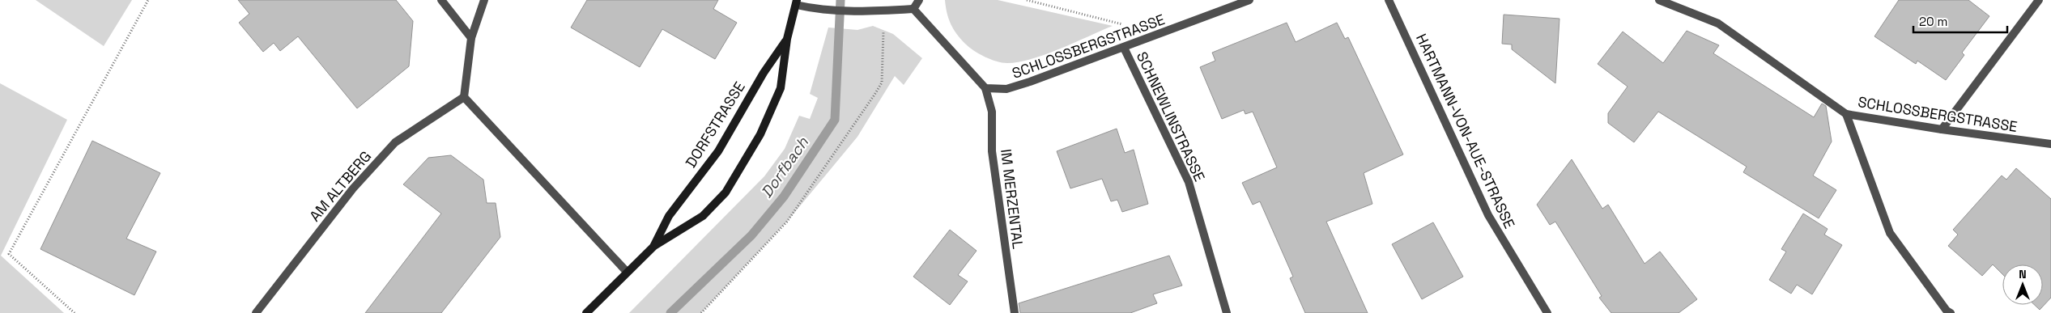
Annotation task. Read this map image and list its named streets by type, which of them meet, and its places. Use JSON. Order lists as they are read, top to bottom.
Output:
{
  "streets": {
    "main road": ["DORFSTRASSE"],
    "street": [
      "SCHLOSSBERGSTRASSE",
      "SCHNEWLINSTRASSE",
      "HARTMANN-VON-AUE-STRASSE",
      "AM ALTBERG",
      "IM MERZENTAL"
    ]
  },
  "crossings": [
    ["SCHLOSSBERGSTRASSE", "SCHNEWLINSTRASSE"],
    ["SCHLOSSBERGSTRASSE", "IM MERZENTAL"]
  ],
  "water": ["Dorfbach"],
  "scale_bar": "20 m",
  "north": "top"
}
